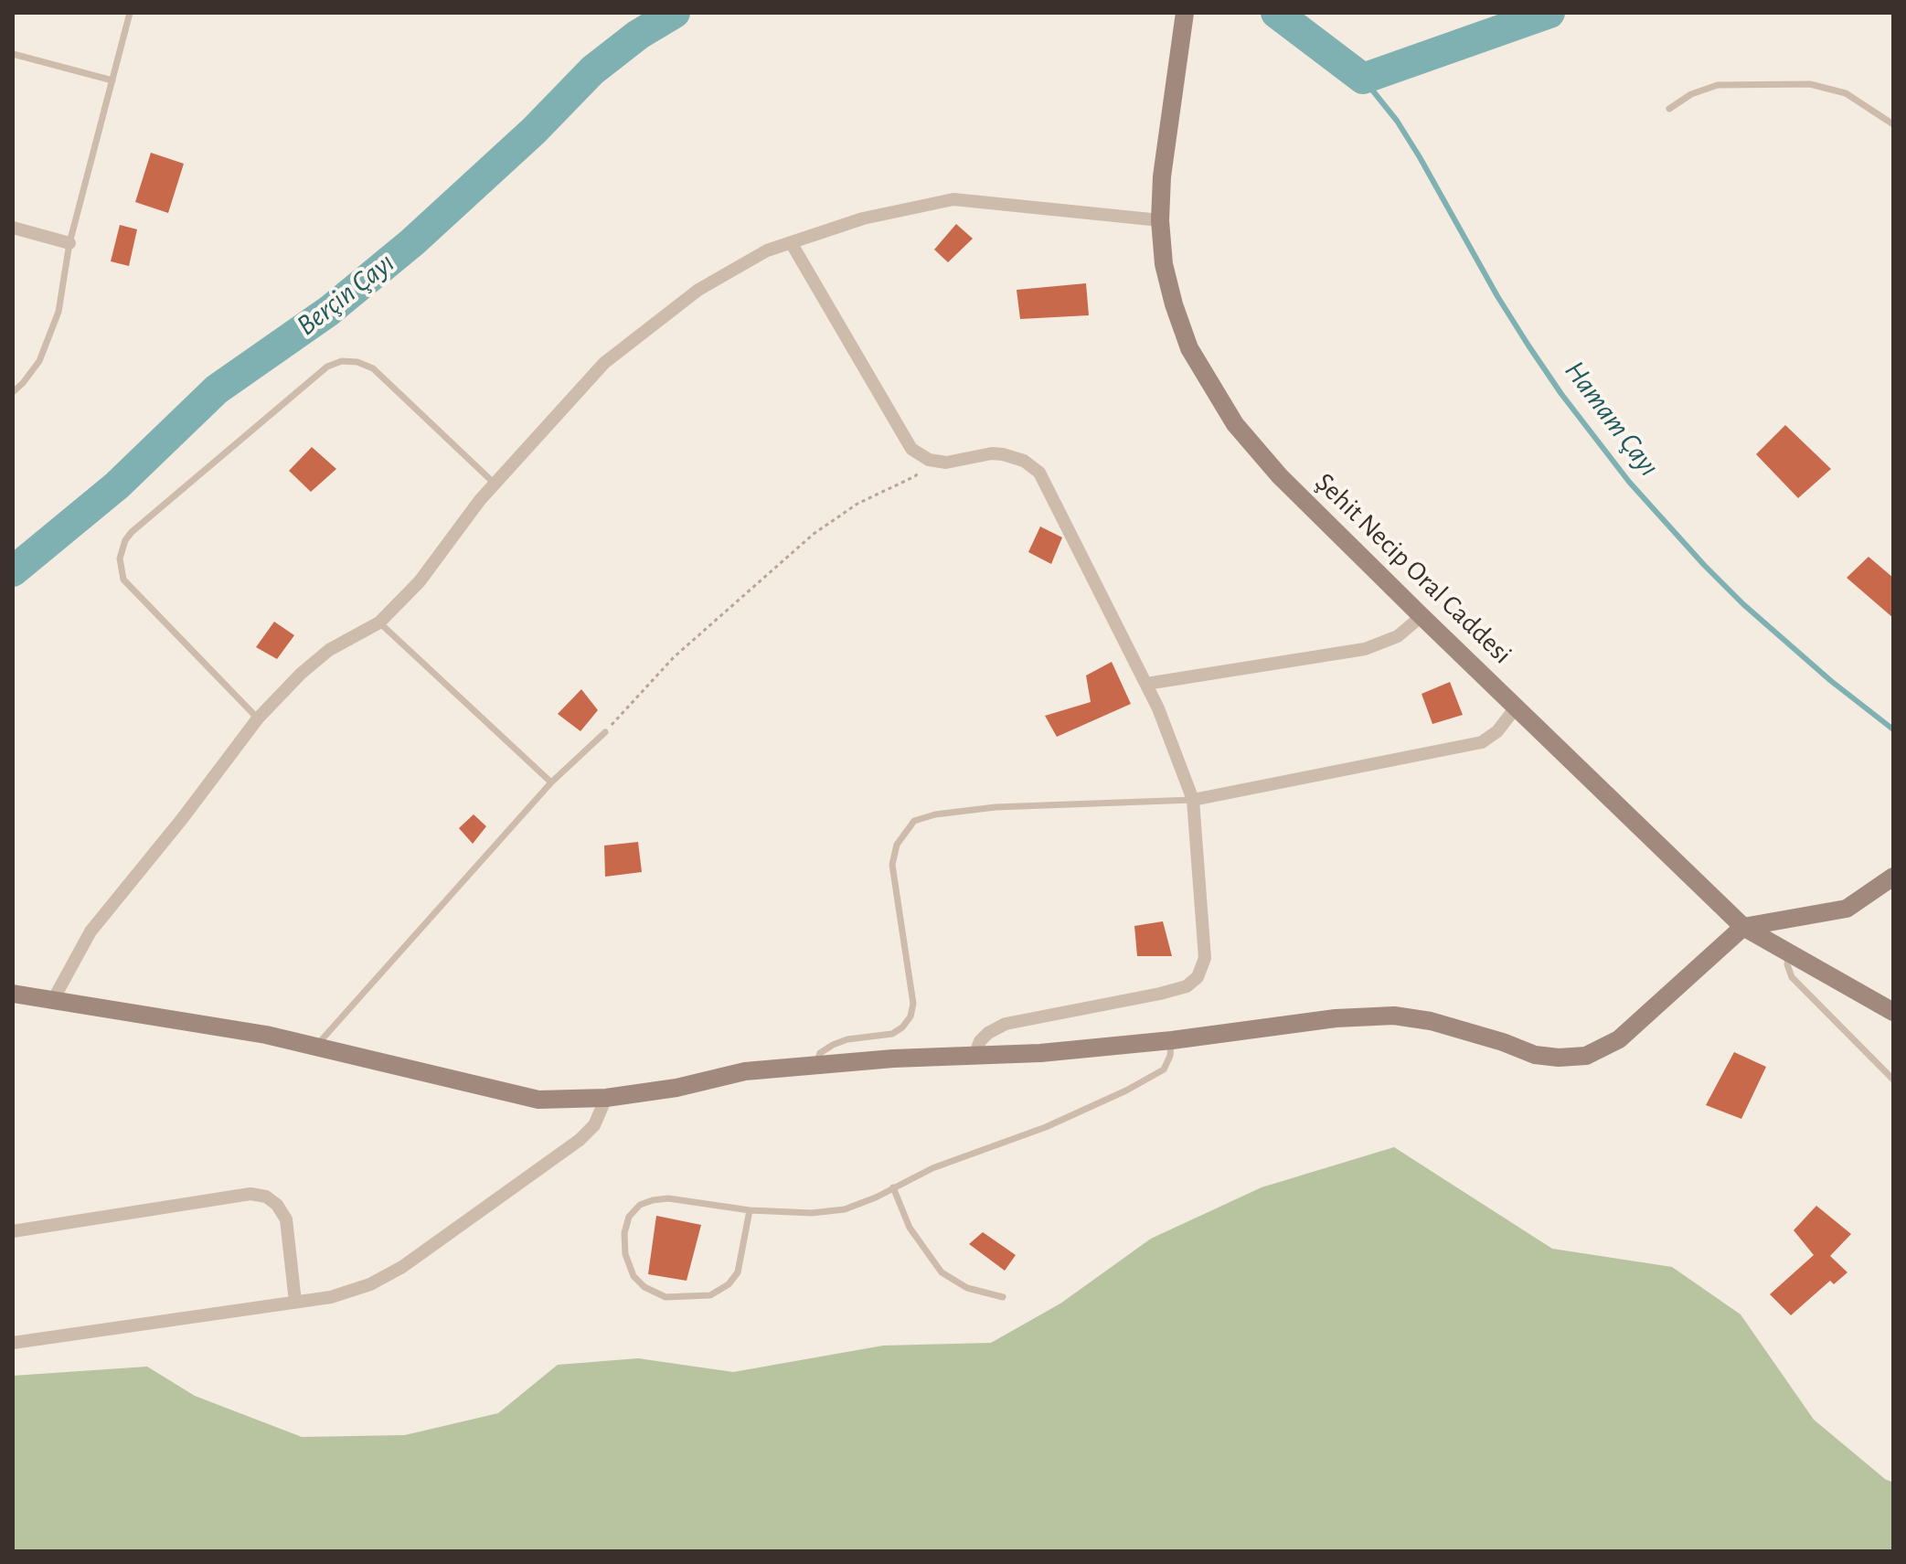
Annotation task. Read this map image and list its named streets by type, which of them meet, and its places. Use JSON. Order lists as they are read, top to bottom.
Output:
{
  "streets": {
    "street": ["Şehit Necip Oral Caddesi"]
  },
  "water": ["Berçin Çayı", "Hamam Çayı"]
}
